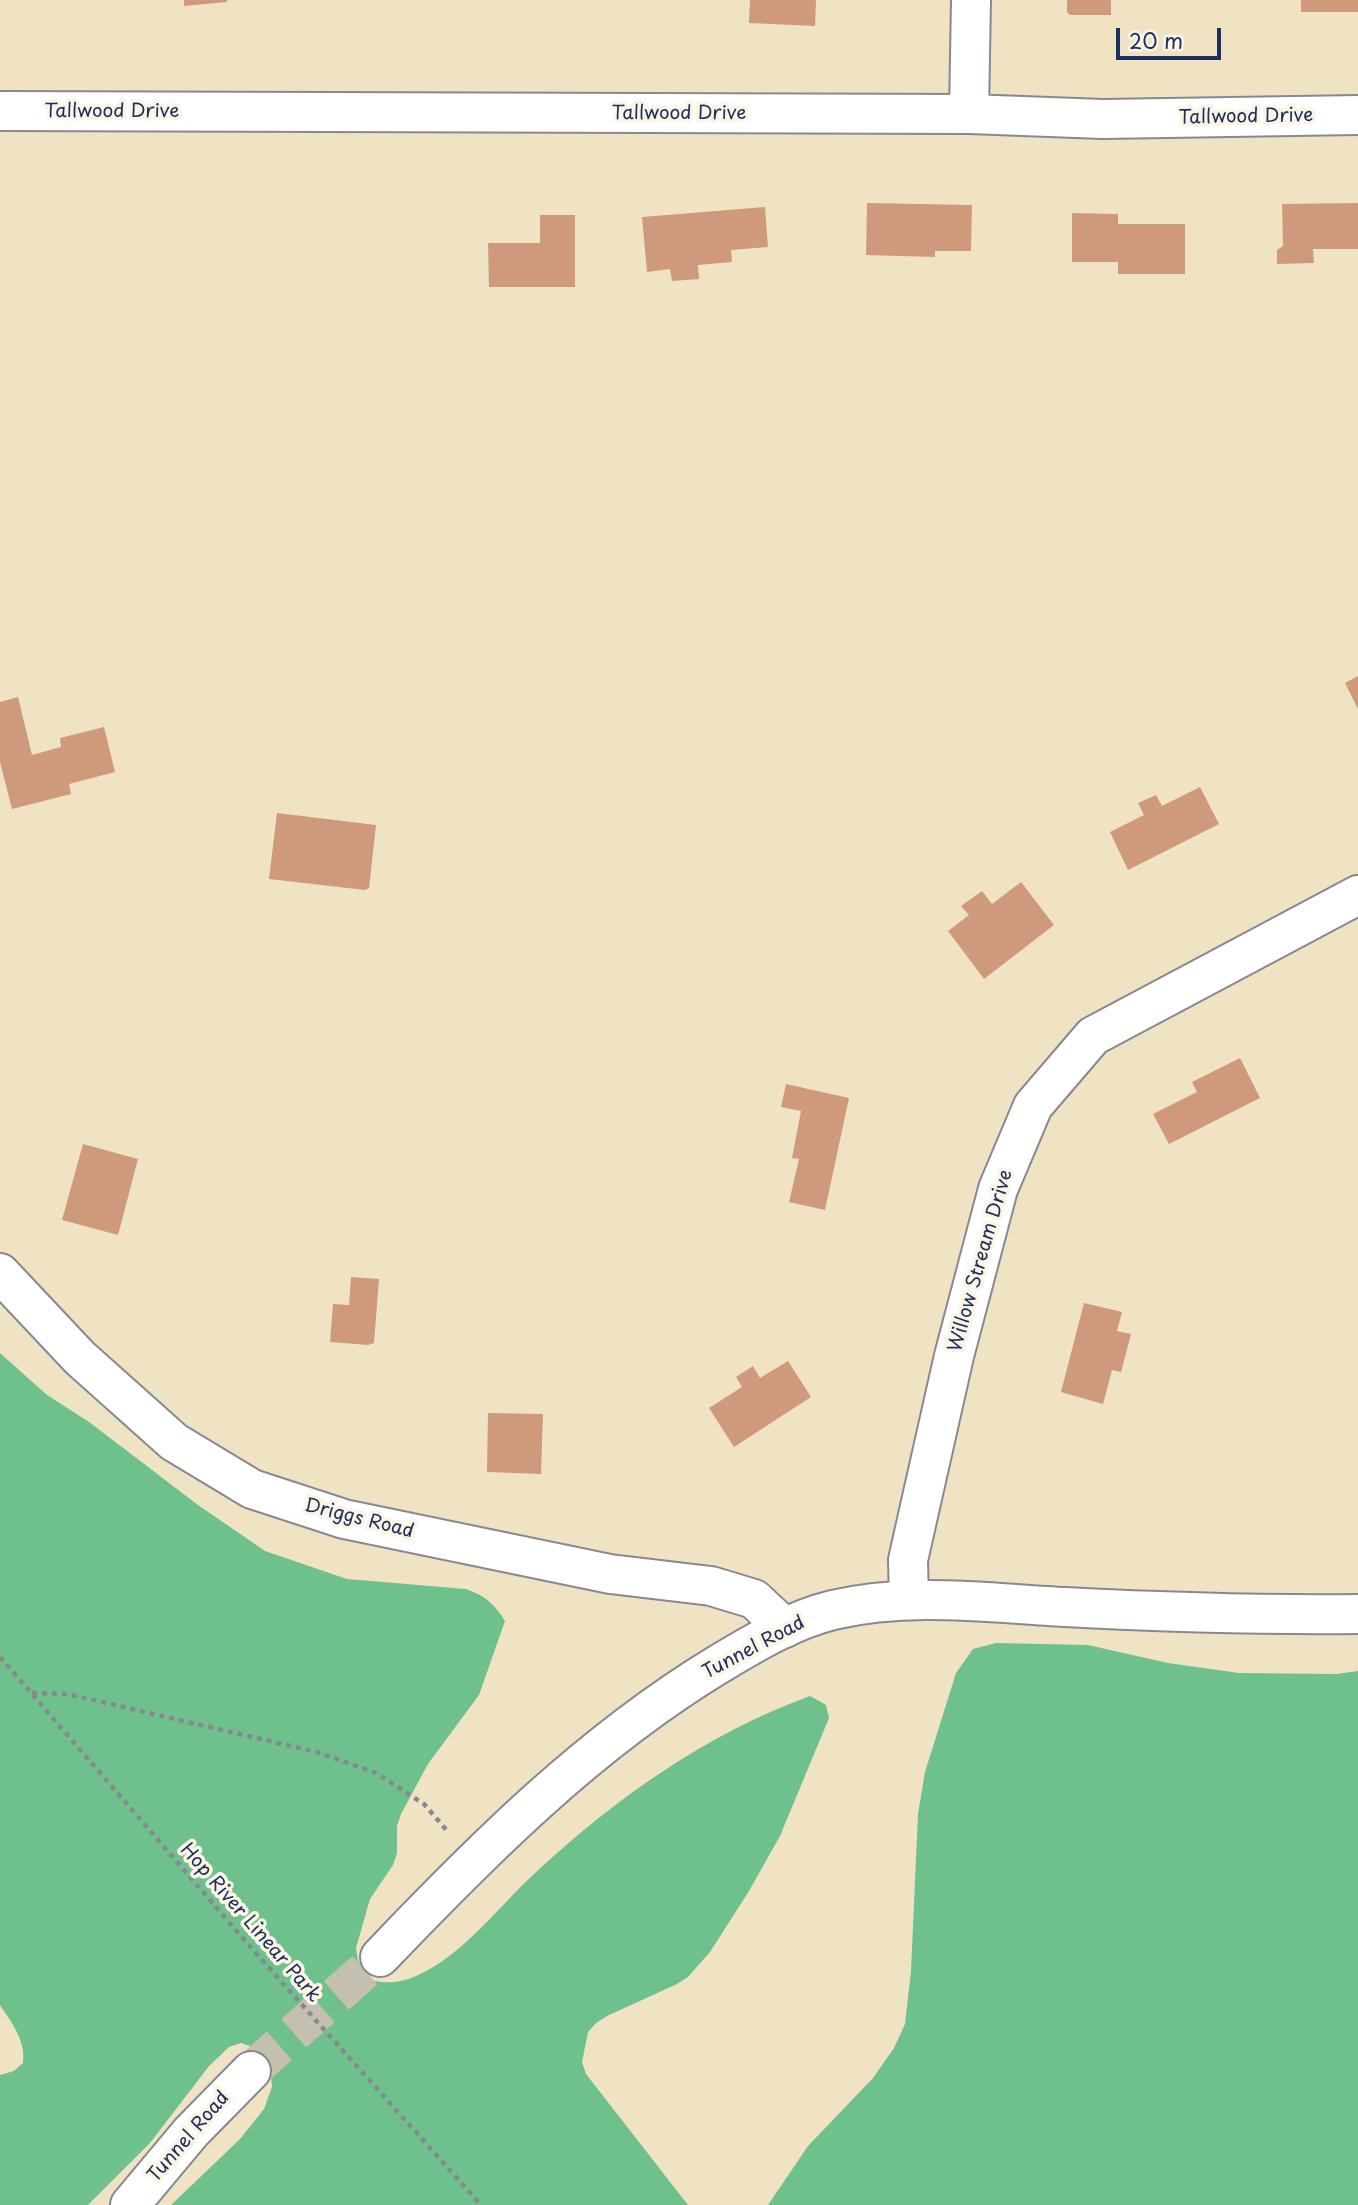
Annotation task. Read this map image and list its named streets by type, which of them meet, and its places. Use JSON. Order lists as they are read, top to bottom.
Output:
{
  "streets": {
    "street": [
      "Tallwood Drive",
      "Willow Stream Drive",
      "Driggs Road",
      "Tunnel Road"
    ],
    "path": ["Hop River Linear Park"]
  },
  "crossings": [
    ["Willow Stream Drive", "Tunnel Road"],
    ["Driggs Road", "Tunnel Road"]
  ],
  "scale_bar": "20 m"
}
